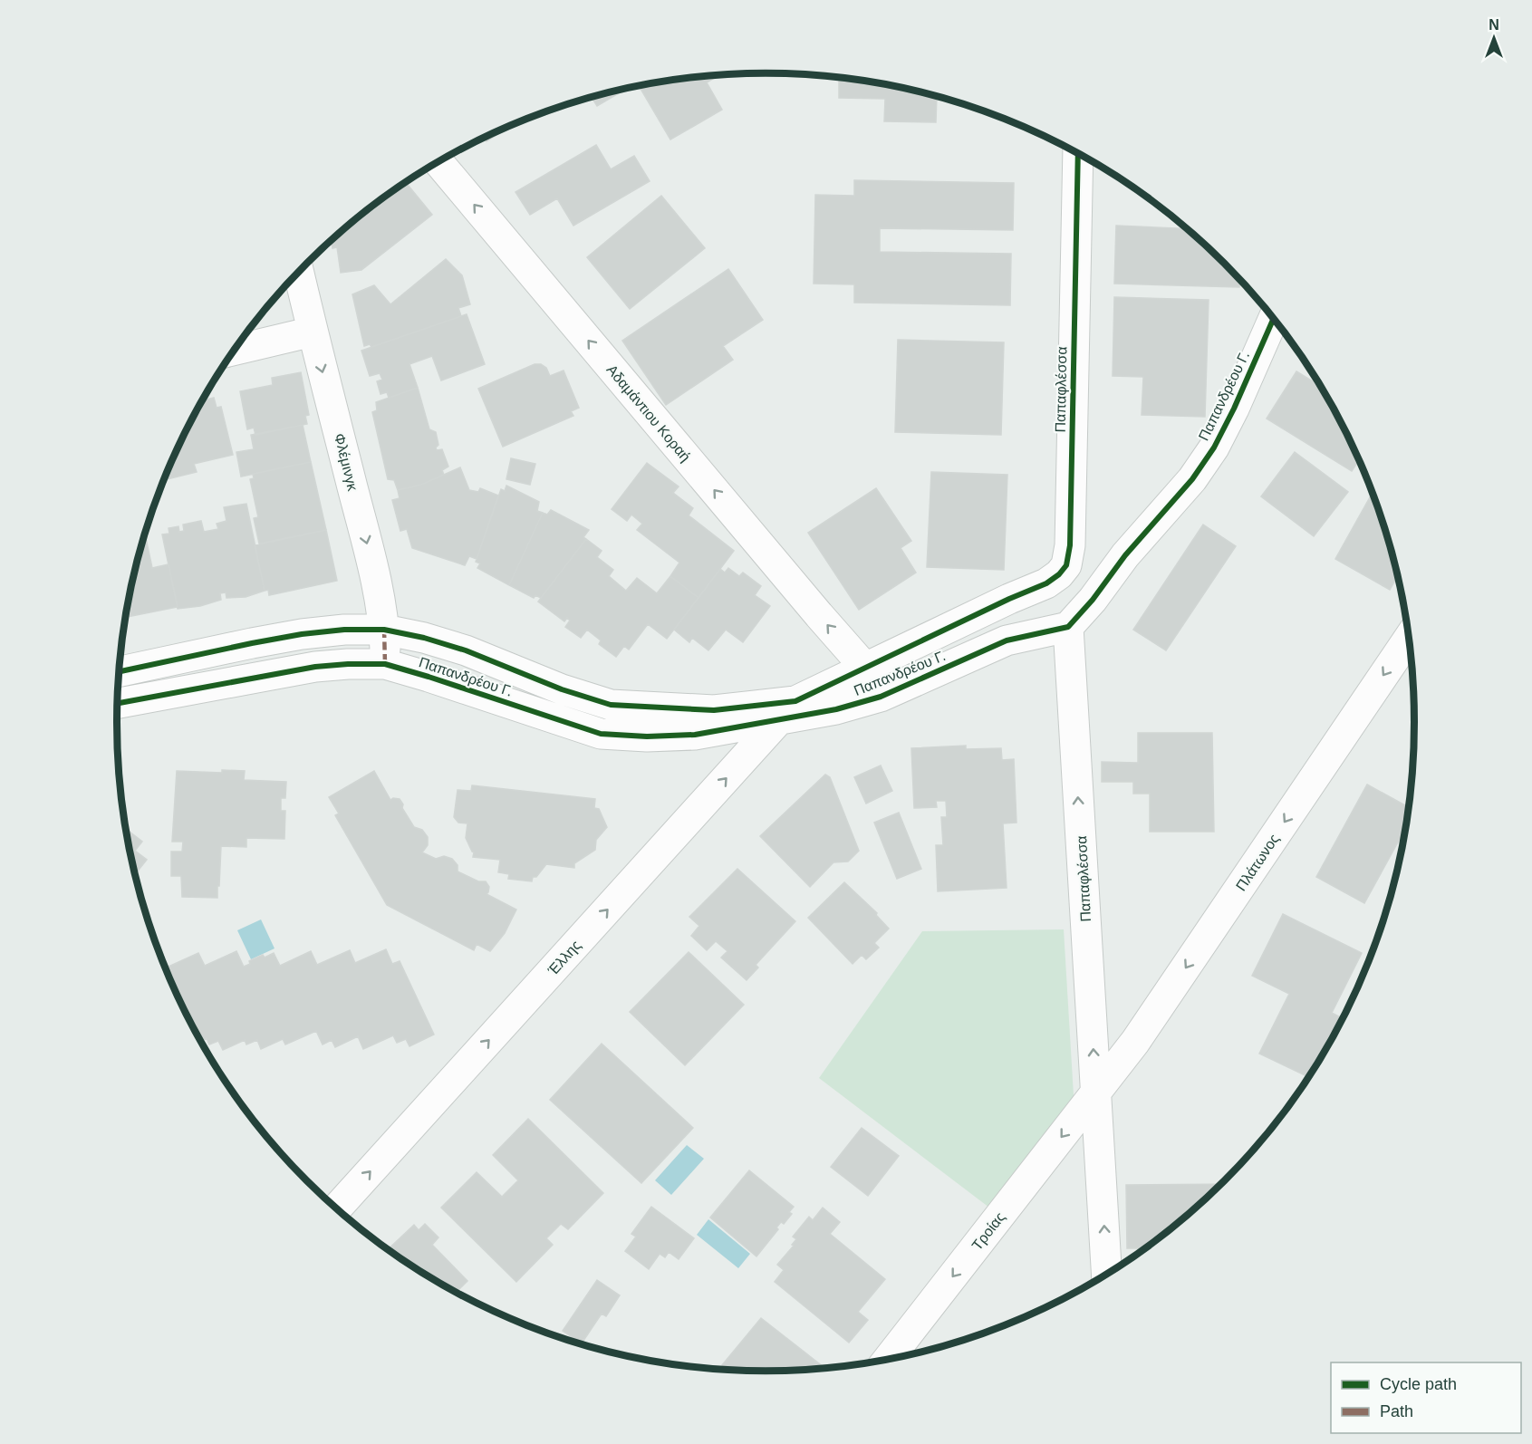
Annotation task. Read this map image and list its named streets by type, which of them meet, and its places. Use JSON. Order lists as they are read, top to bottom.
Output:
{
  "streets": {
    "street": [
      "Παπαφλέσσα",
      "Παπανδρέου Γ.",
      "Αδαμάντιου Κοραή",
      "Φλέμινγκ",
      "Πλάτωνος",
      "Έλλης",
      "Τροίας"
    ]
  },
  "crossings": [
    ["Παπαφλέσσα", "Παπανδρέου Γ."],
    ["Παπαφλέσσα", "Πλάτωνος"],
    ["Παπαφλέσσα", "Τροίας"],
    ["Παπανδρέου Γ.", "Αδαμάντιου Κοραή"],
    ["Παπανδρέου Γ.", "Φλέμινγκ"],
    ["Παπανδρέου Γ.", "Έλλης"],
    ["Πλάτωνος", "Τροίας"]
  ],
  "one_way": [
    "Παπαφλέσσα",
    "Αδαμάντιου Κοραή",
    "Φλέμινγκ",
    "Πλάτωνος",
    "Έλλης",
    "Τροίας"
  ],
  "legend": ["Cycle path", "Path"],
  "north": "top"
}
